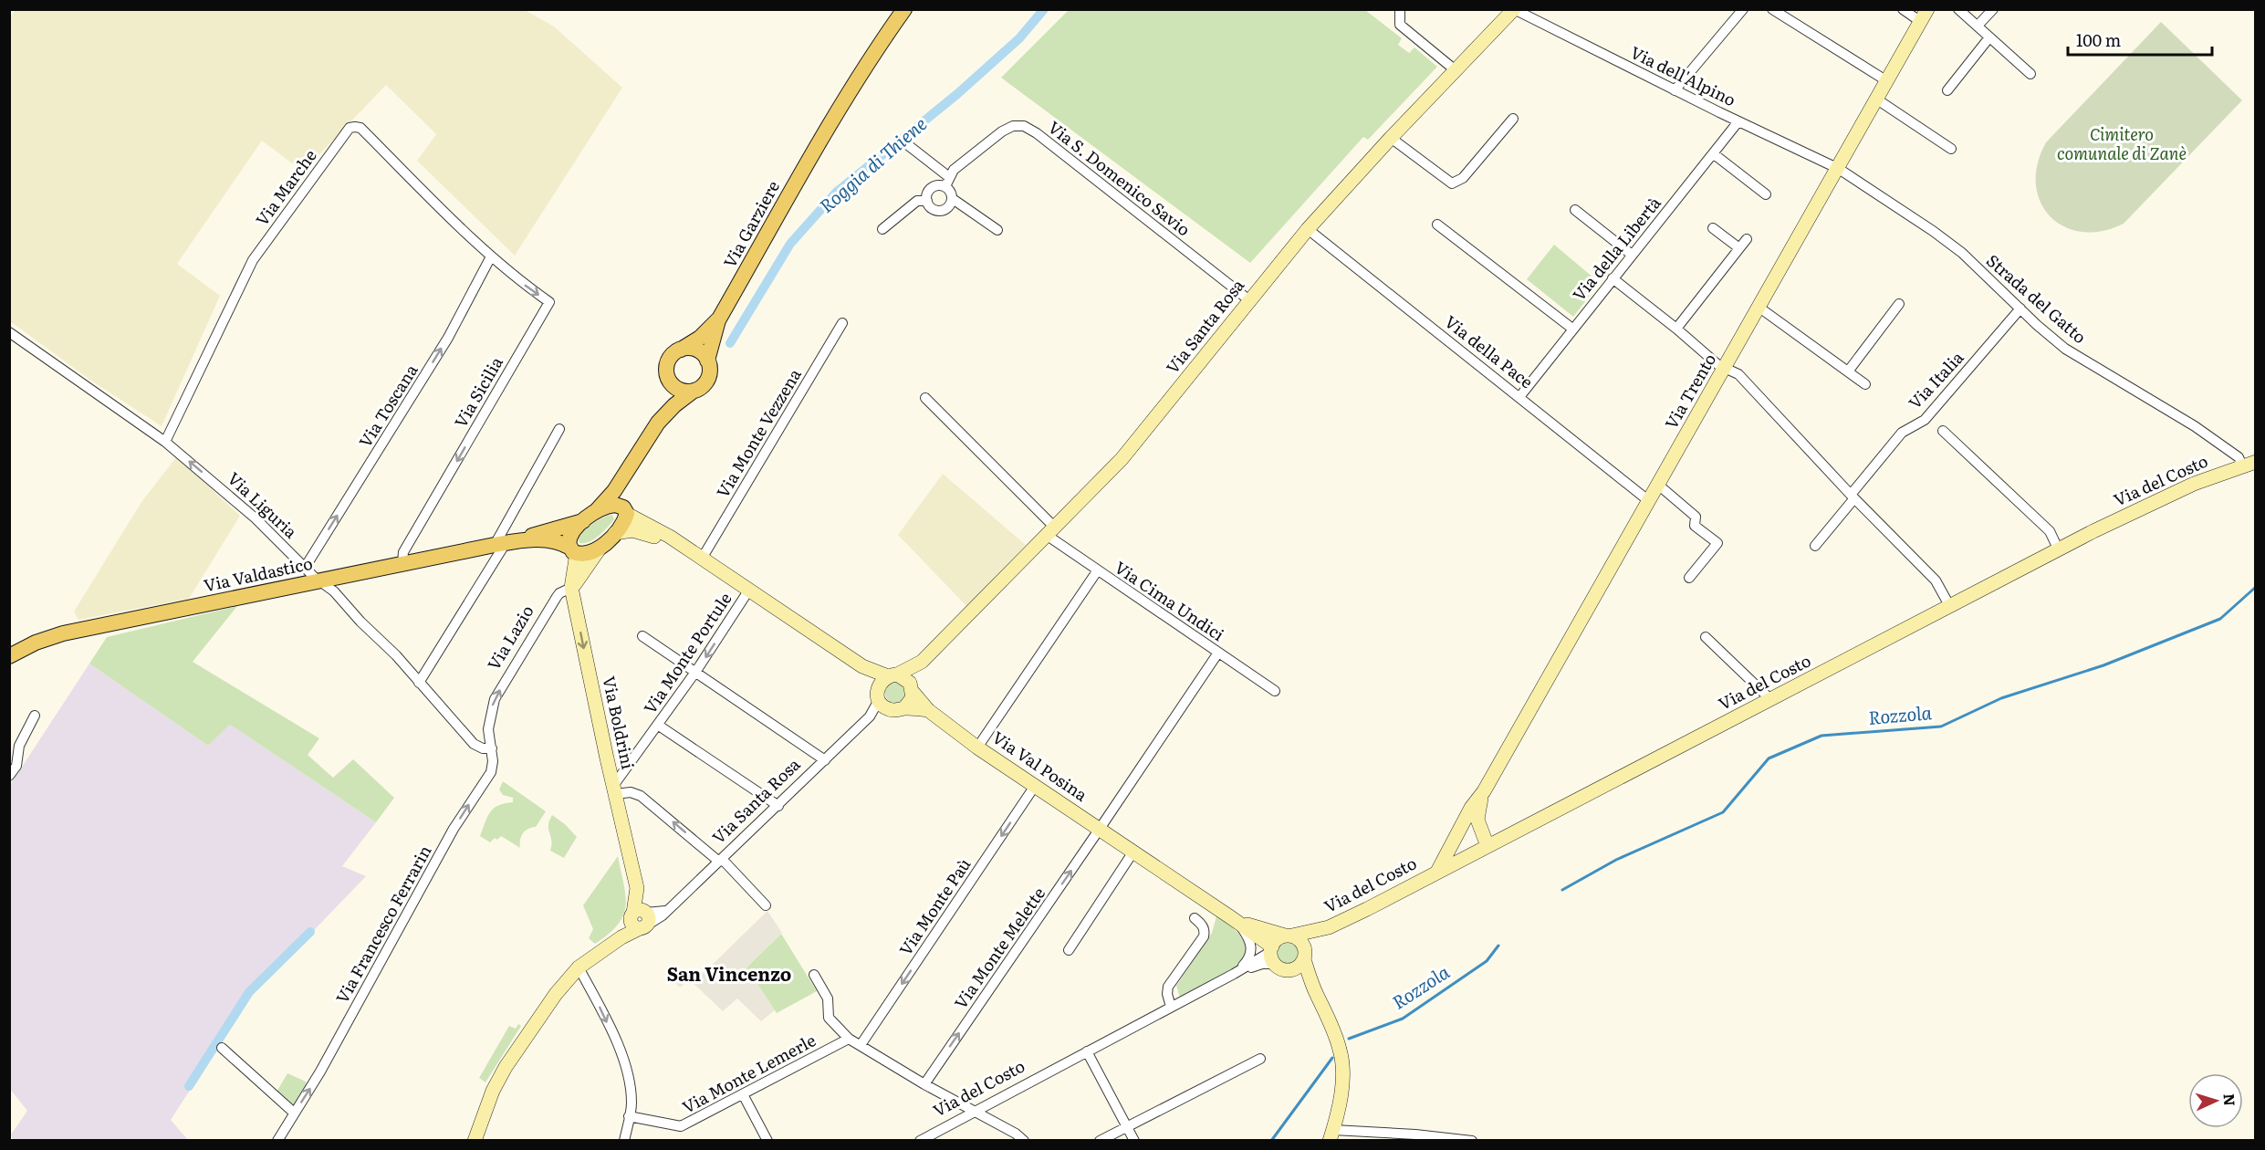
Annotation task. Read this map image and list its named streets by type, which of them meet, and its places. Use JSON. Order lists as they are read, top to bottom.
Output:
{
  "streets": {
    "main road": ["Via Garziere", "Via Valdastico"],
    "street": [
      "Via dell'Alpino",
      "Via S. Domenico Savio",
      "Via Marche",
      "Via della Libertà",
      "Strada del Gatto",
      "Via Santa Rosa",
      "Via della Pace",
      "Via Italia",
      "Via Trento",
      "Via Sicilia",
      "Via Toscana",
      "Via Monte Vezzena",
      "Via del Costo",
      "Via Liguria",
      "Via Cima Undici",
      "Via Lazio",
      "Via Monte Portule",
      "Via Boldrini",
      "Via Val Posina",
      "Via Monte Paù",
      "Via Francesco Ferrarin",
      "Via Monte Melette",
      "Via Monte Lemerle"
    ]
  },
  "crossings": [
    ["Via dell'Alpino", "Via della Libertà"],
    ["Via dell'Alpino", "Strada del Gatto"],
    ["Via dell'Alpino", "Via Santa Rosa"],
    ["Via dell'Alpino", "Via Trento"],
    ["Via S. Domenico Savio", "Via Santa Rosa"],
    ["Via Marche", "Via Sicilia"],
    ["Via Marche", "Via Toscana"],
    ["Via Marche", "Via Liguria"],
    ["Via Garziere", "Via Valdastico"],
    ["Via Garziere", "Via Lazio"],
    ["Via Garziere", "Via Val Posina"],
    ["Via della Libertà", "Via della Pace"],
    ["Strada del Gatto", "Via Italia"],
    ["Strada del Gatto", "Via Trento"],
    ["Strada del Gatto", "Via del Costo"],
    ["Via Santa Rosa", "Via della Pace"],
    ["Via Santa Rosa", "Via Cima Undici"],
    ["Via Santa Rosa", "Via Boldrini"],
    ["Via Santa Rosa", "Via Val Posina"],
    ["Via della Pace", "Via Trento"],
    ["Via Trento", "Via del Costo"],
    ["Via Sicilia", "Via Toscana"],
    ["Via Sicilia", "Via Valdastico"],
    ["Via Toscana", "Via Liguria"],
    ["Via Monte Vezzena", "Via Val Posina"],
    ["Via del Costo", "Via Val Posina"],
    ["Via Liguria", "Via Valdastico"],
    ["Via Liguria", "Via Lazio"],
    ["Via Liguria", "Via Francesco Ferrarin"],
    ["Via Valdastico", "Via Lazio"],
    ["Via Valdastico", "Via Val Posina"],
    ["Via Cima Undici", "Via Monte Melette"],
    ["Via Lazio", "Via Boldrini"],
    ["Via Lazio", "Via Francesco Ferrarin"],
    ["Via Monte Portule", "Via Boldrini"],
    ["Via Monte Portule", "Via Val Posina"],
    ["Via Val Posina", "Via Monte Paù"],
    ["Via Val Posina", "Via Monte Melette"]
  ],
  "one_way": [
    "Via Toscana",
    "Via Monte Portule",
    "Via Boldrini",
    "Via Monte Paù",
    "Via Francesco Ferrarin"
  ],
  "districts": ["San Vincenzo"],
  "water": ["Roggia di Thiene", "Rozzola"],
  "parks": ["Cimitero comunale di Zanè"],
  "scale_bar": "100 m",
  "north": "right"
}
